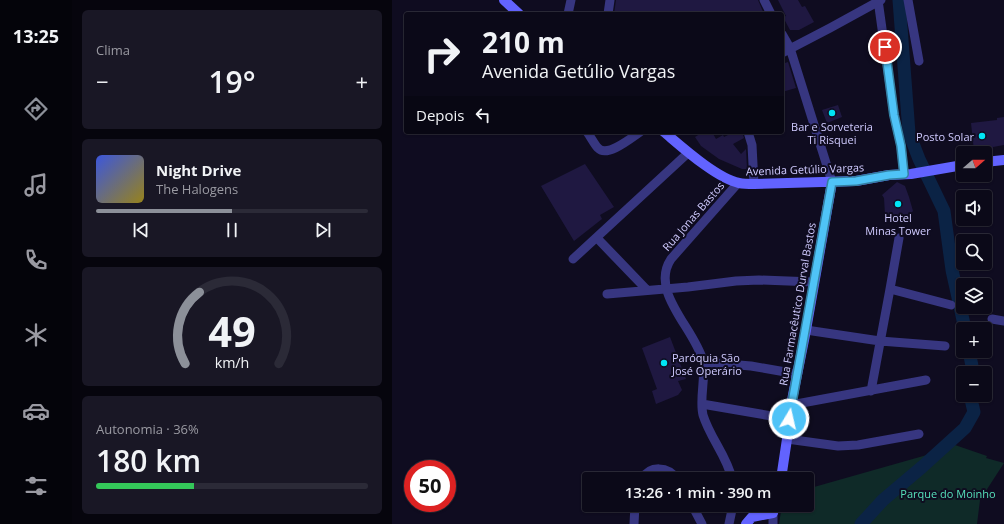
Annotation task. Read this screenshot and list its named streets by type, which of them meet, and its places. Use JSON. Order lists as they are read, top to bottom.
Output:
{
  "streets": {
    "main road": ["Avenida Getúlio Vargas", "Rua Farmacêutico Durval Bastos"],
    "street": ["Rua Jonas Bastos"]
  },
  "crossings": [
    ["Avenida Getúlio Vargas", "Rua Jonas Bastos"],
    ["Avenida Getúlio Vargas", "Rua Farmacêutico Durval Bastos"]
  ],
  "parks": ["Parque do Moinho"],
  "places": [
    "Bar e Sorveteria Ti Risquei",
    "Posto Solar",
    "Hotel Minas Tower",
    "Paróquia São José Operário"
  ],
  "north": "right",
  "page": {
    "tabs": "13:25",
    "tile": [
      "Clima",
      ["Autonomia · 36%", "180 km"]
    ],
    "turn": ["210 m", "Avenida Getúlio Vargas"],
    "heat": ["−", "19°", "+"],
    "then": "Depois",
    "map_buttons": ["+", "−"],
    "song": ["Night Drive", "The Halogens"],
    "limit": "50",
    "trip": "13:26 · 1 min · 390 m",
    "gauge": ["49", "km/h"]
  }
}
